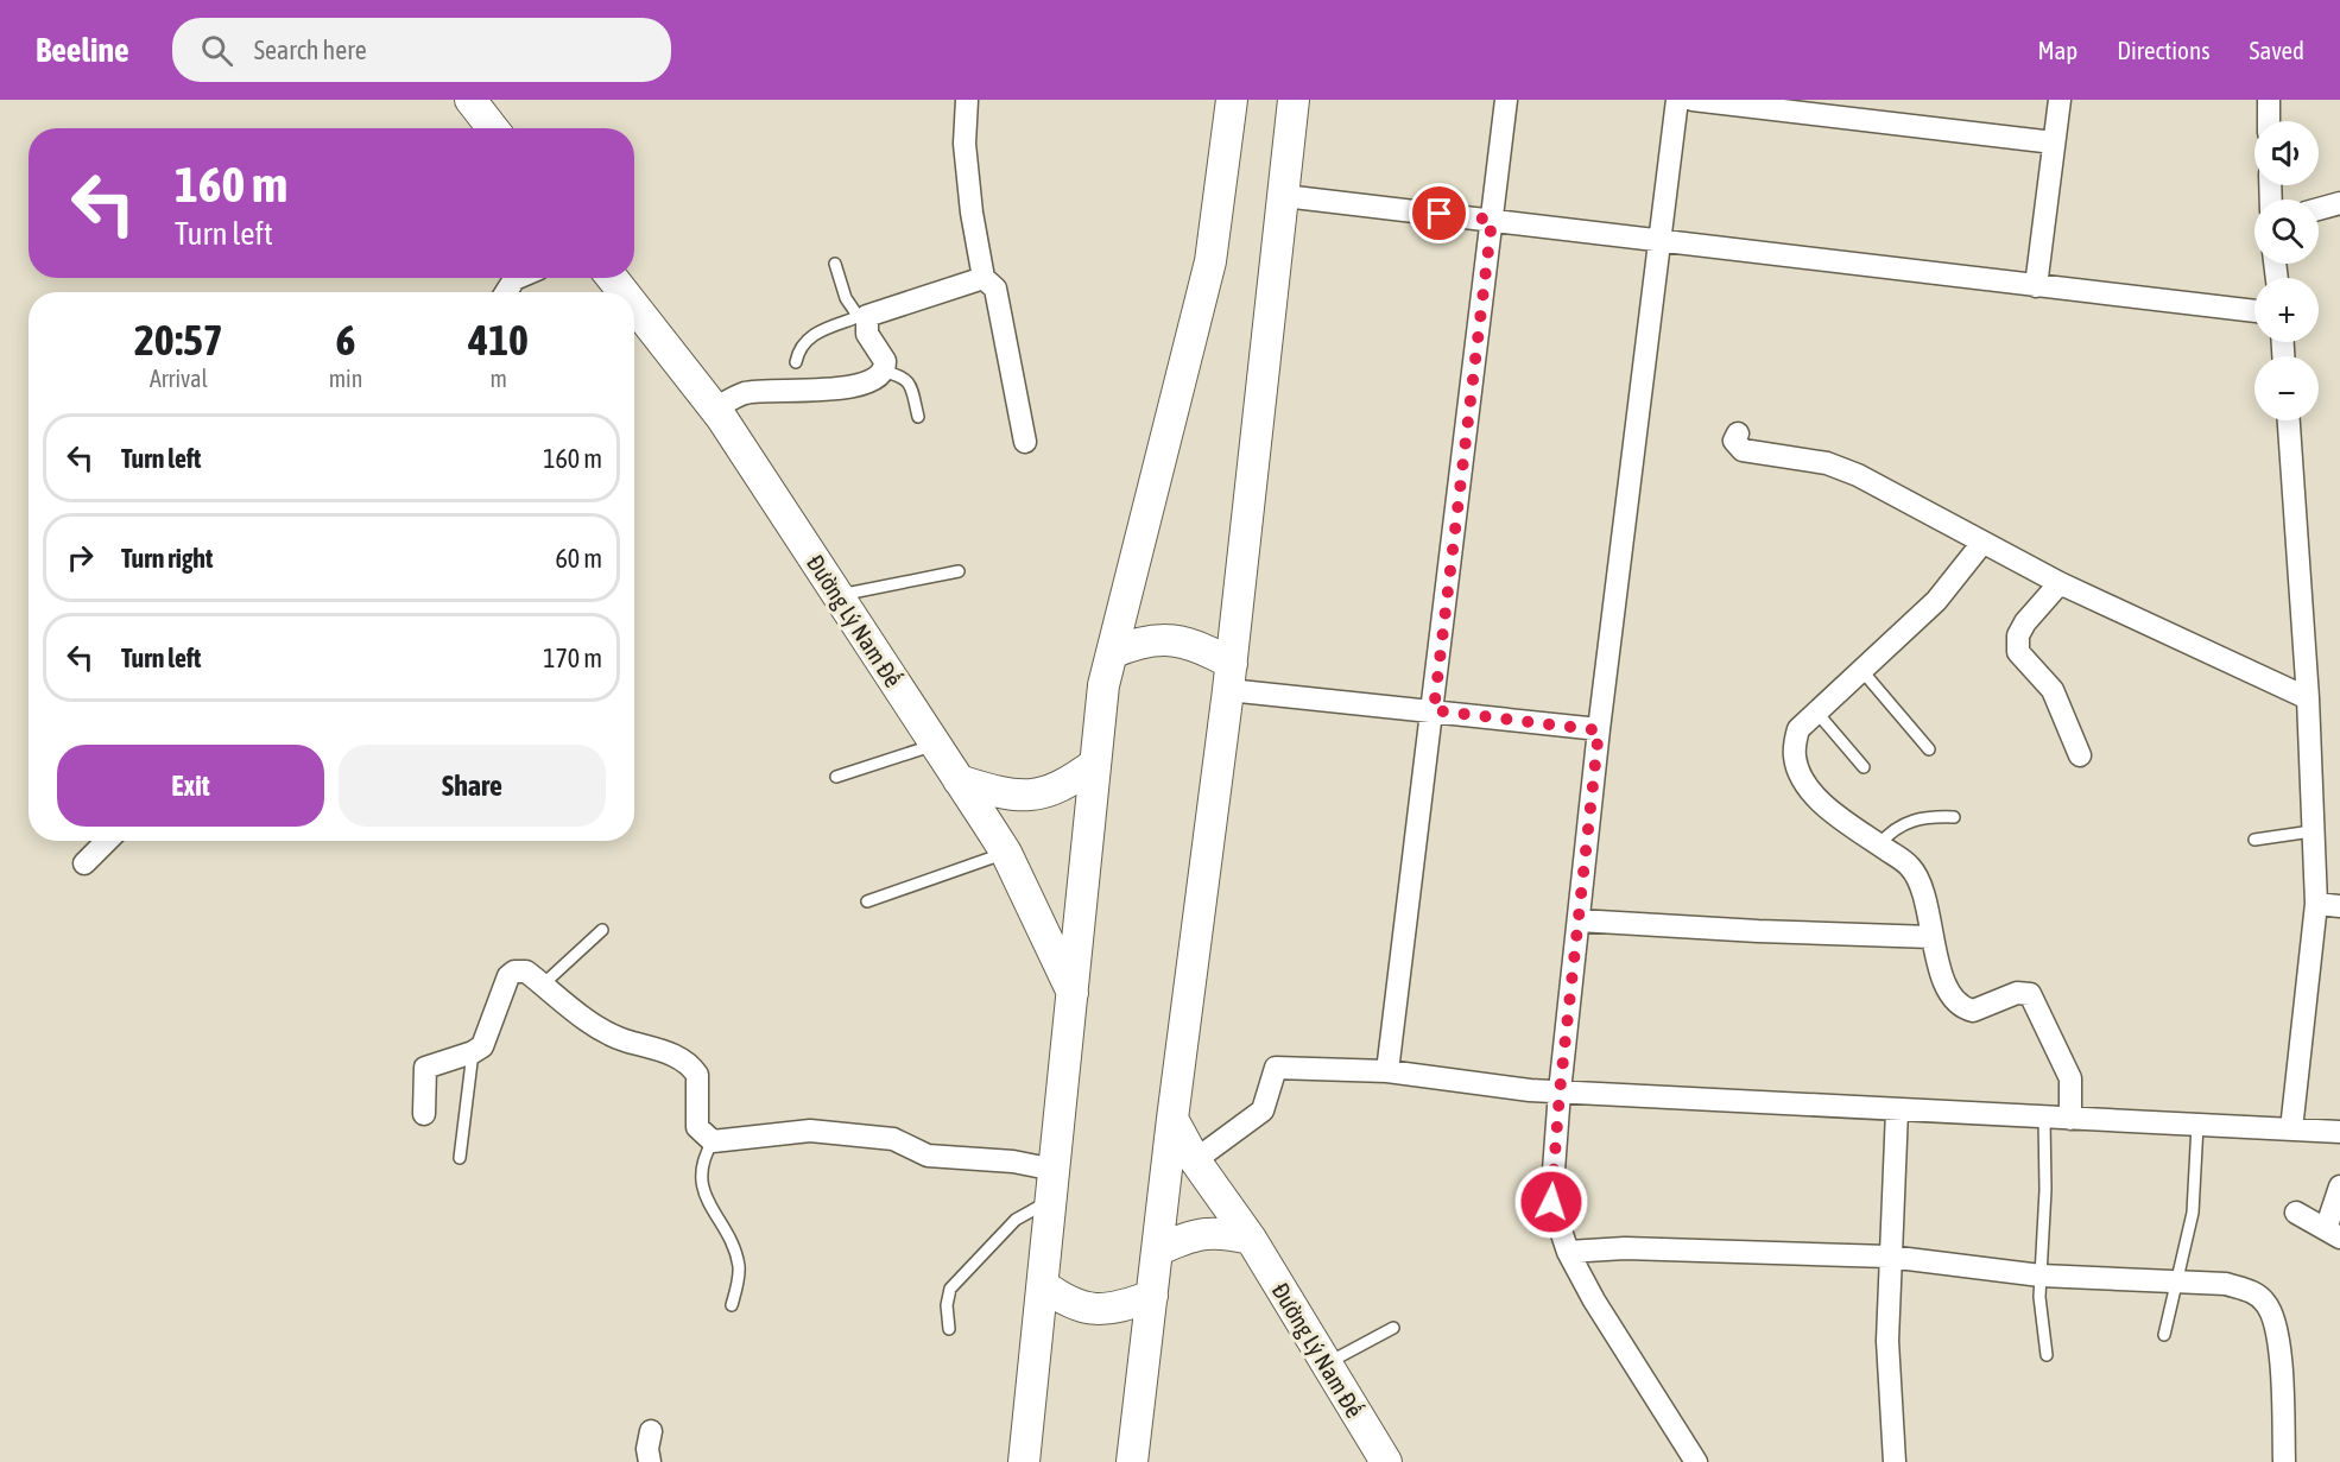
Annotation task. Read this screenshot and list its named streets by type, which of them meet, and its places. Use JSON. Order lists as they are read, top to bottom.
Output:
{
  "streets": {
    "street": ["Đường Lý Nam Đế"]
  },
  "page": {
    "header": "Beeline",
    "search": "Search here",
    "nav": ["Map", "Directions", "Saved"],
    "map_buttons": ["+", "−"],
    "turn": ["160 m", "Turn left"],
    "eta": [
      "20:57",
      "Arrival",
      "6",
      "min",
      "410",
      "m"
    ],
    "list": [
      {
        "name": "Turn left",
        "value": "160 m"
      },
      {
        "name": "Turn right",
        "value": "60 m"
      },
      {
        "name": "Turn left",
        "value": "170 m"
      }
    ],
    "buttons": ["Exit", "Share"]
  }
}
